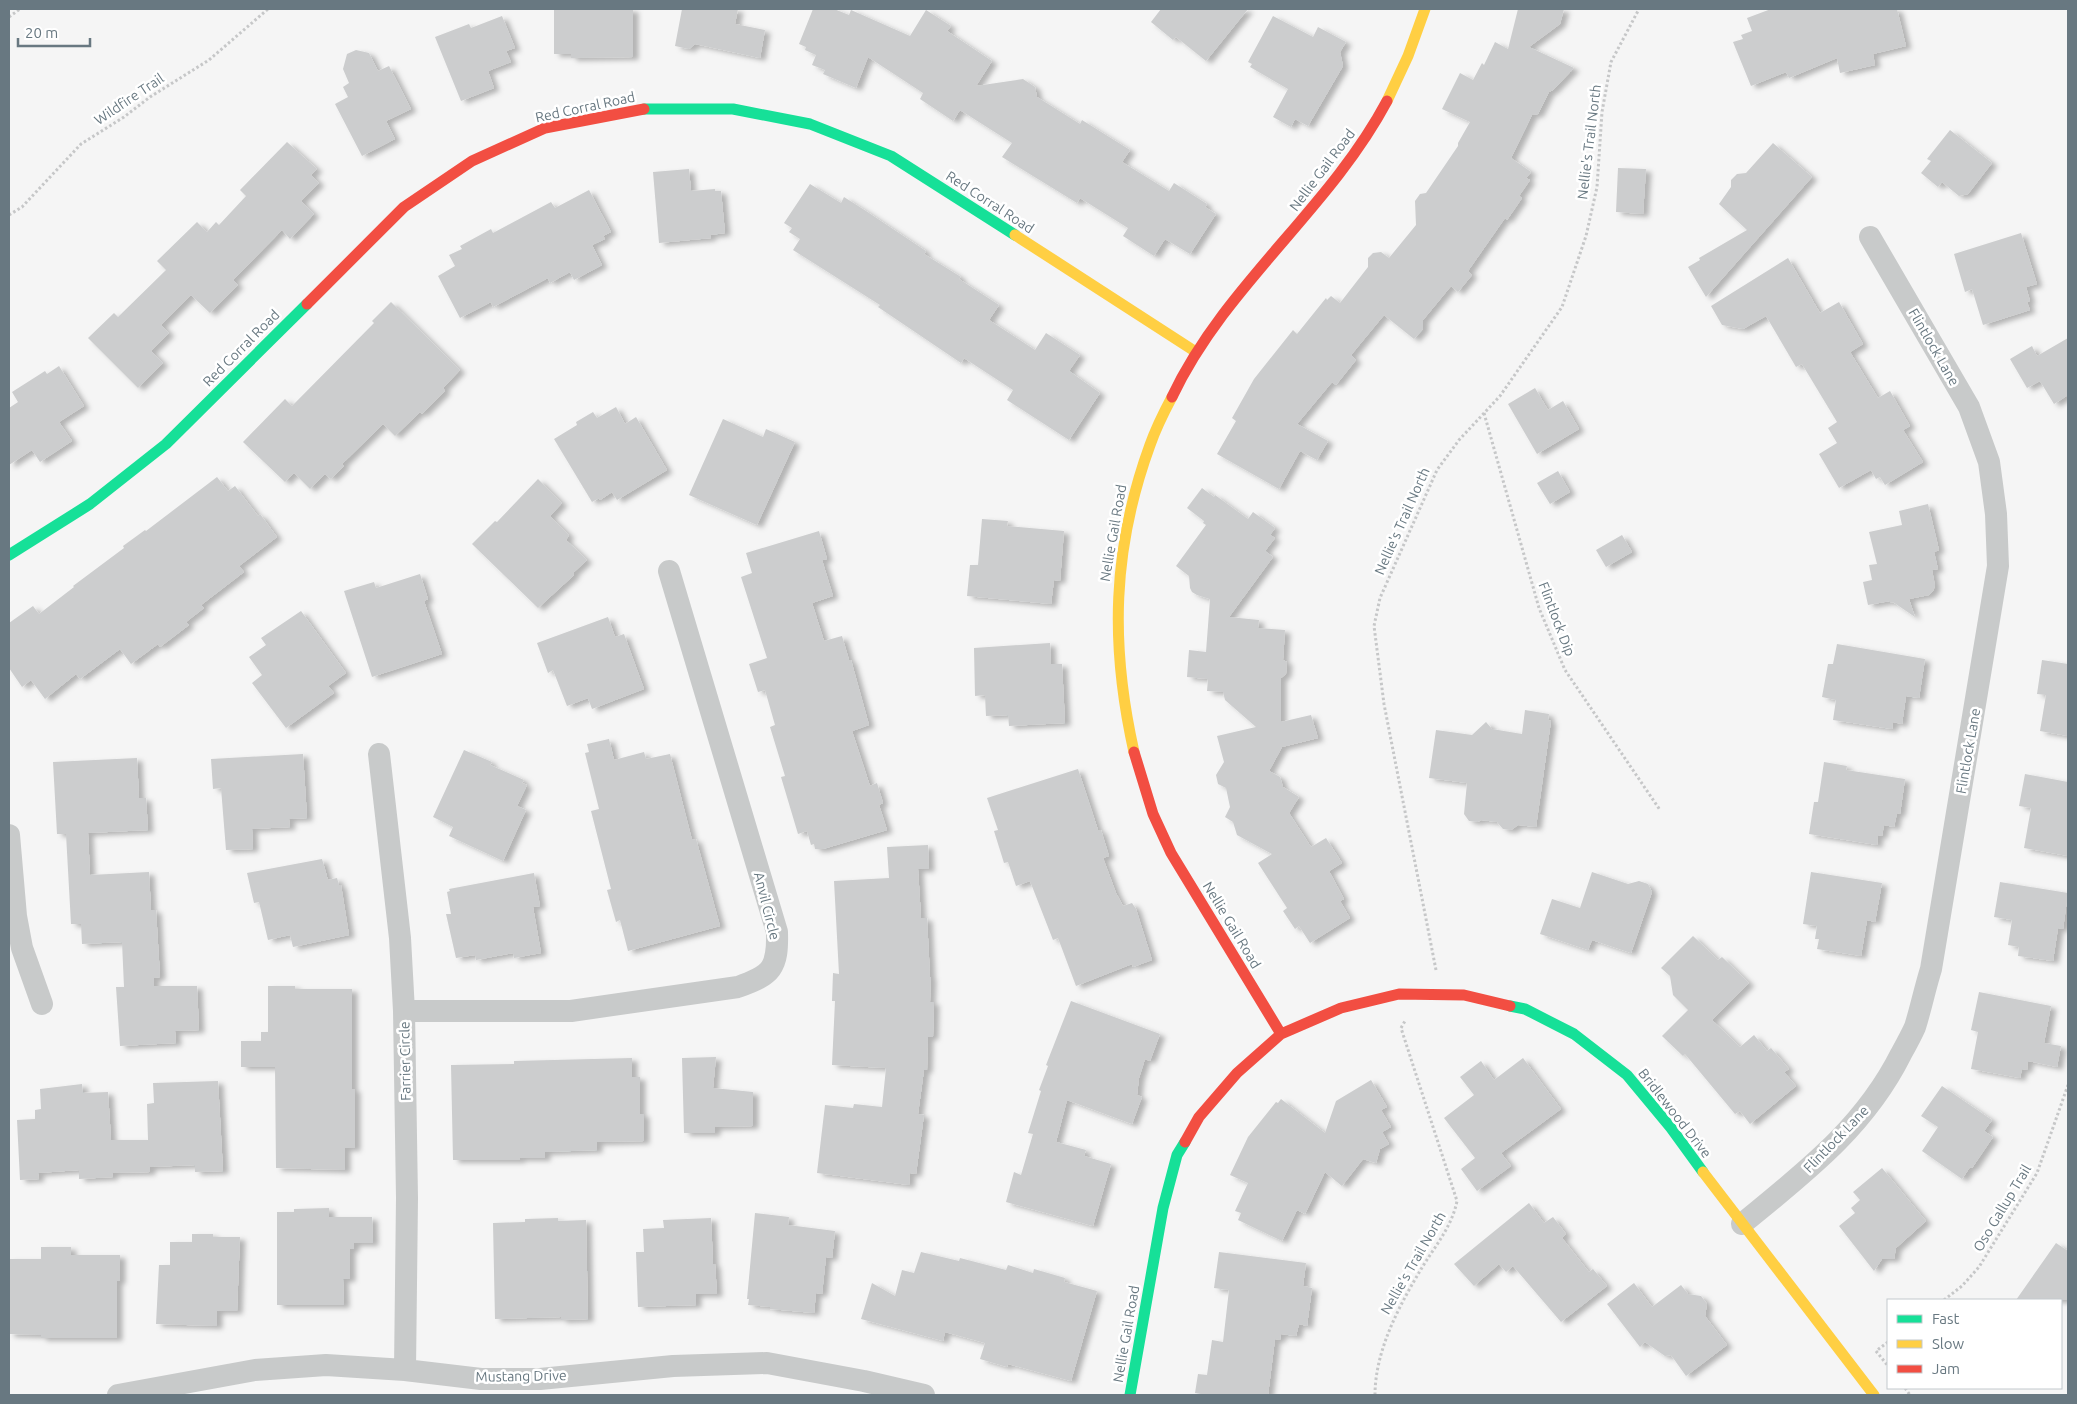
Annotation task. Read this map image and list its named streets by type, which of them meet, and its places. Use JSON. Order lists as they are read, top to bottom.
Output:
{
  "streets": {
    "street": [
      "Red Corral Road",
      "Nellie Gail Road",
      "Flintlock Lane",
      "Anvil Circle",
      "Farrier Circle",
      "Bridlewood Drive",
      "Mustang Drive"
    ],
    "path": [
      "Wildfire Trail",
      "Nellie's Trail North",
      "Flintlock Dip",
      "Oso Gallup Trail"
    ]
  },
  "crossings": [
    ["Red Corral Road", "Nellie Gail Road"],
    ["Nellie's Trail North", "Flintlock Dip"],
    ["Nellie Gail Road", "Bridlewood Drive"],
    ["Flintlock Lane", "Bridlewood Drive"],
    ["Anvil Circle", "Farrier Circle"],
    ["Farrier Circle", "Mustang Drive"]
  ],
  "legend": ["Fast", "Slow", "Jam"],
  "scale_bar": "20 m"
}
